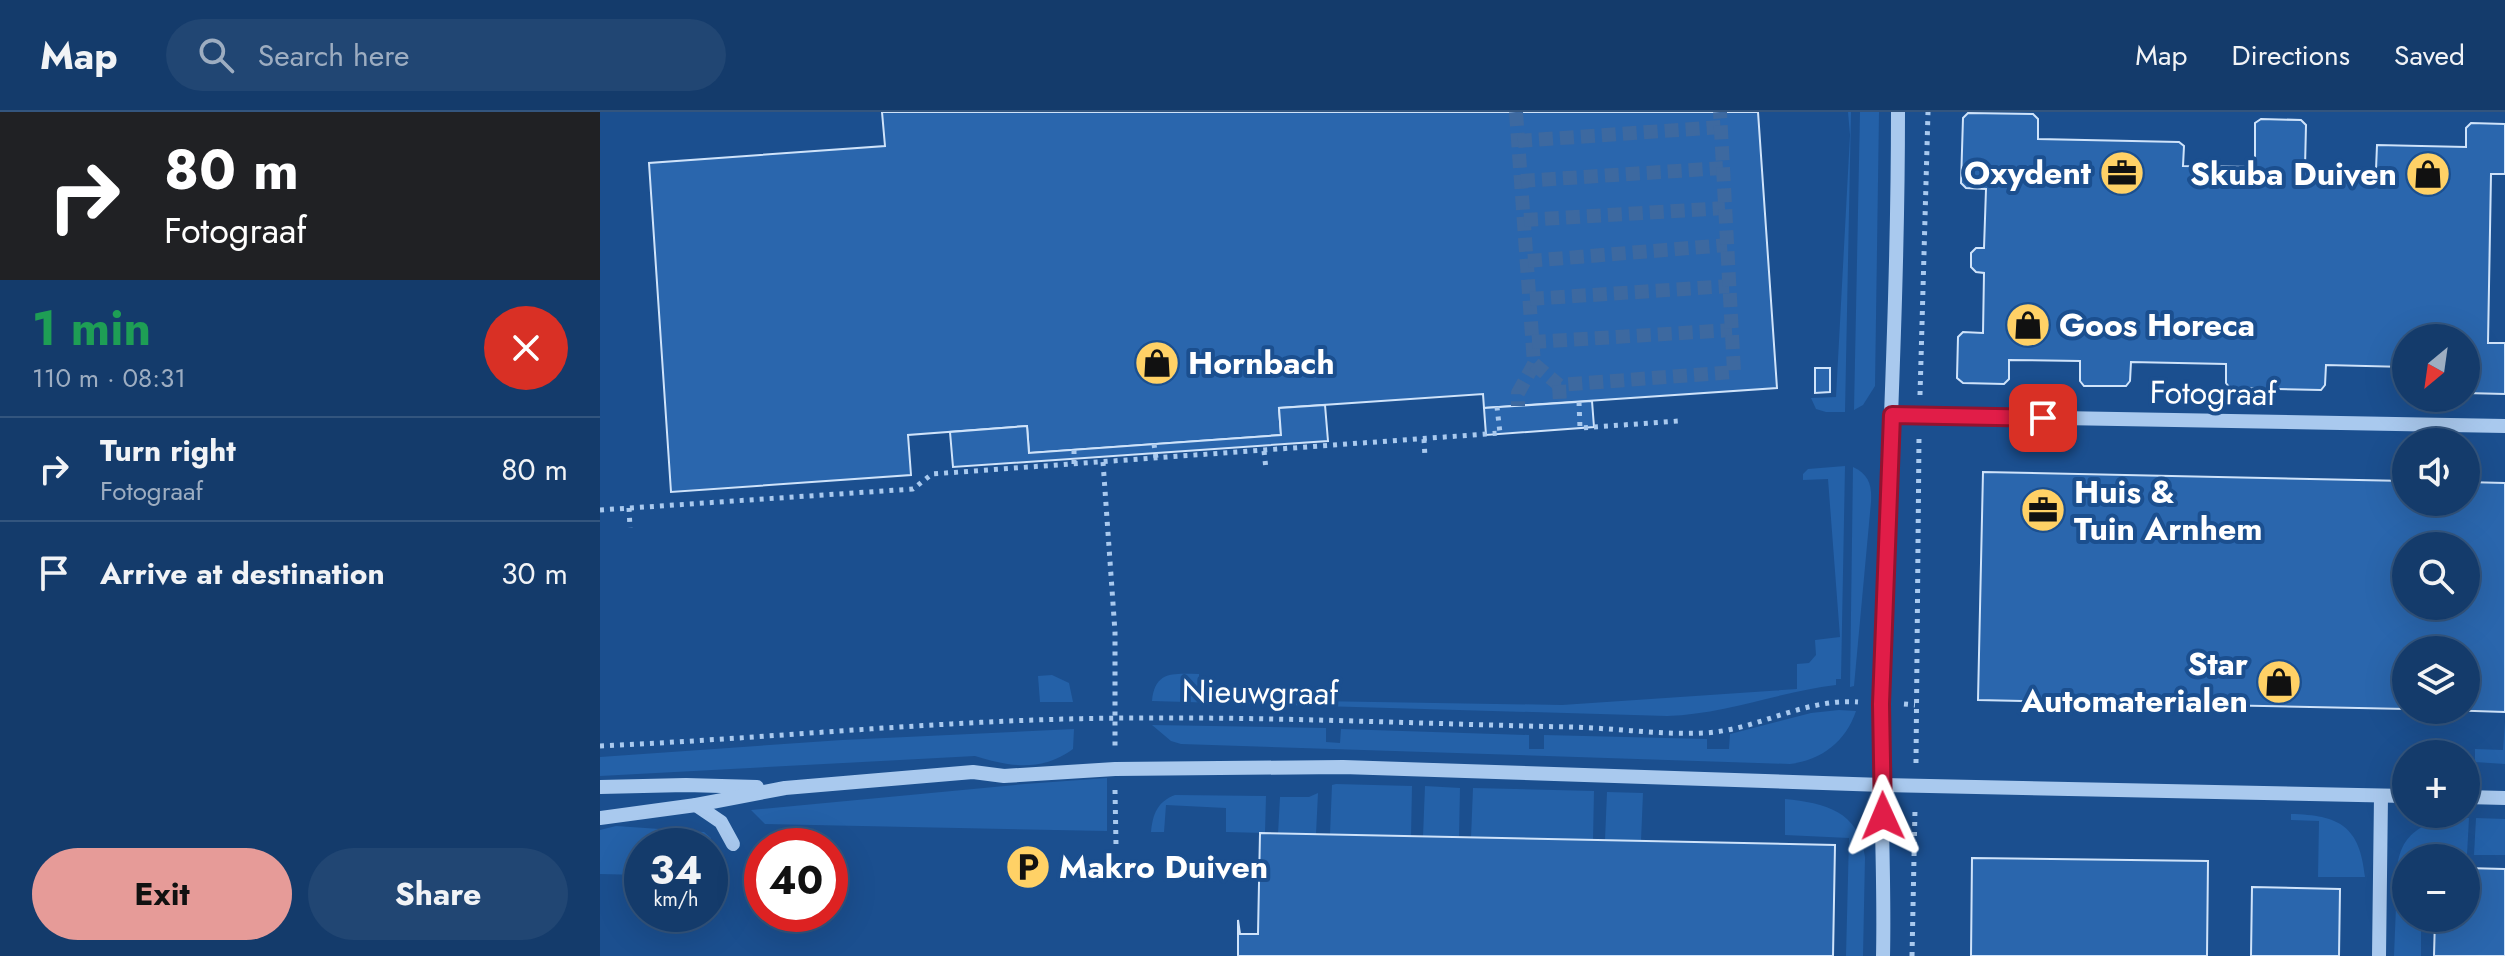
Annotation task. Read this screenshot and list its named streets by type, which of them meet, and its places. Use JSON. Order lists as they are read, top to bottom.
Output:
{
  "streets": {
    "street": ["Fotograaf"],
    "path": ["Nieuwgraaf"]
  },
  "places": {
    "office": ["Oxydent", "Huis & Tuin Arnhem"],
    "shop": [
      "Skuba Duiven",
      "Goos Horeca",
      "Hornbach",
      "Star Automaterialen"
    ],
    "parking": ["Makro Duiven"]
  },
  "north": "bottom left",
  "page": {
    "header": "Map",
    "search": "Search here",
    "nav": ["Map", "Directions", "Saved"],
    "turn": ["80 m", "Fotograaf"],
    "heading": ["1 min", "110 m · 08:31"],
    "map_buttons": ["+", "−"],
    "list": [
      {
        "name": "Turn right",
        "note": "Fotograaf",
        "value": "80 m"
      },
      {
        "name": "Arrive at destination",
        "value": "30 m"
      }
    ],
    "speed": "34 km/h",
    "limit": "40",
    "buttons": ["Exit", "Share"]
  }
}
